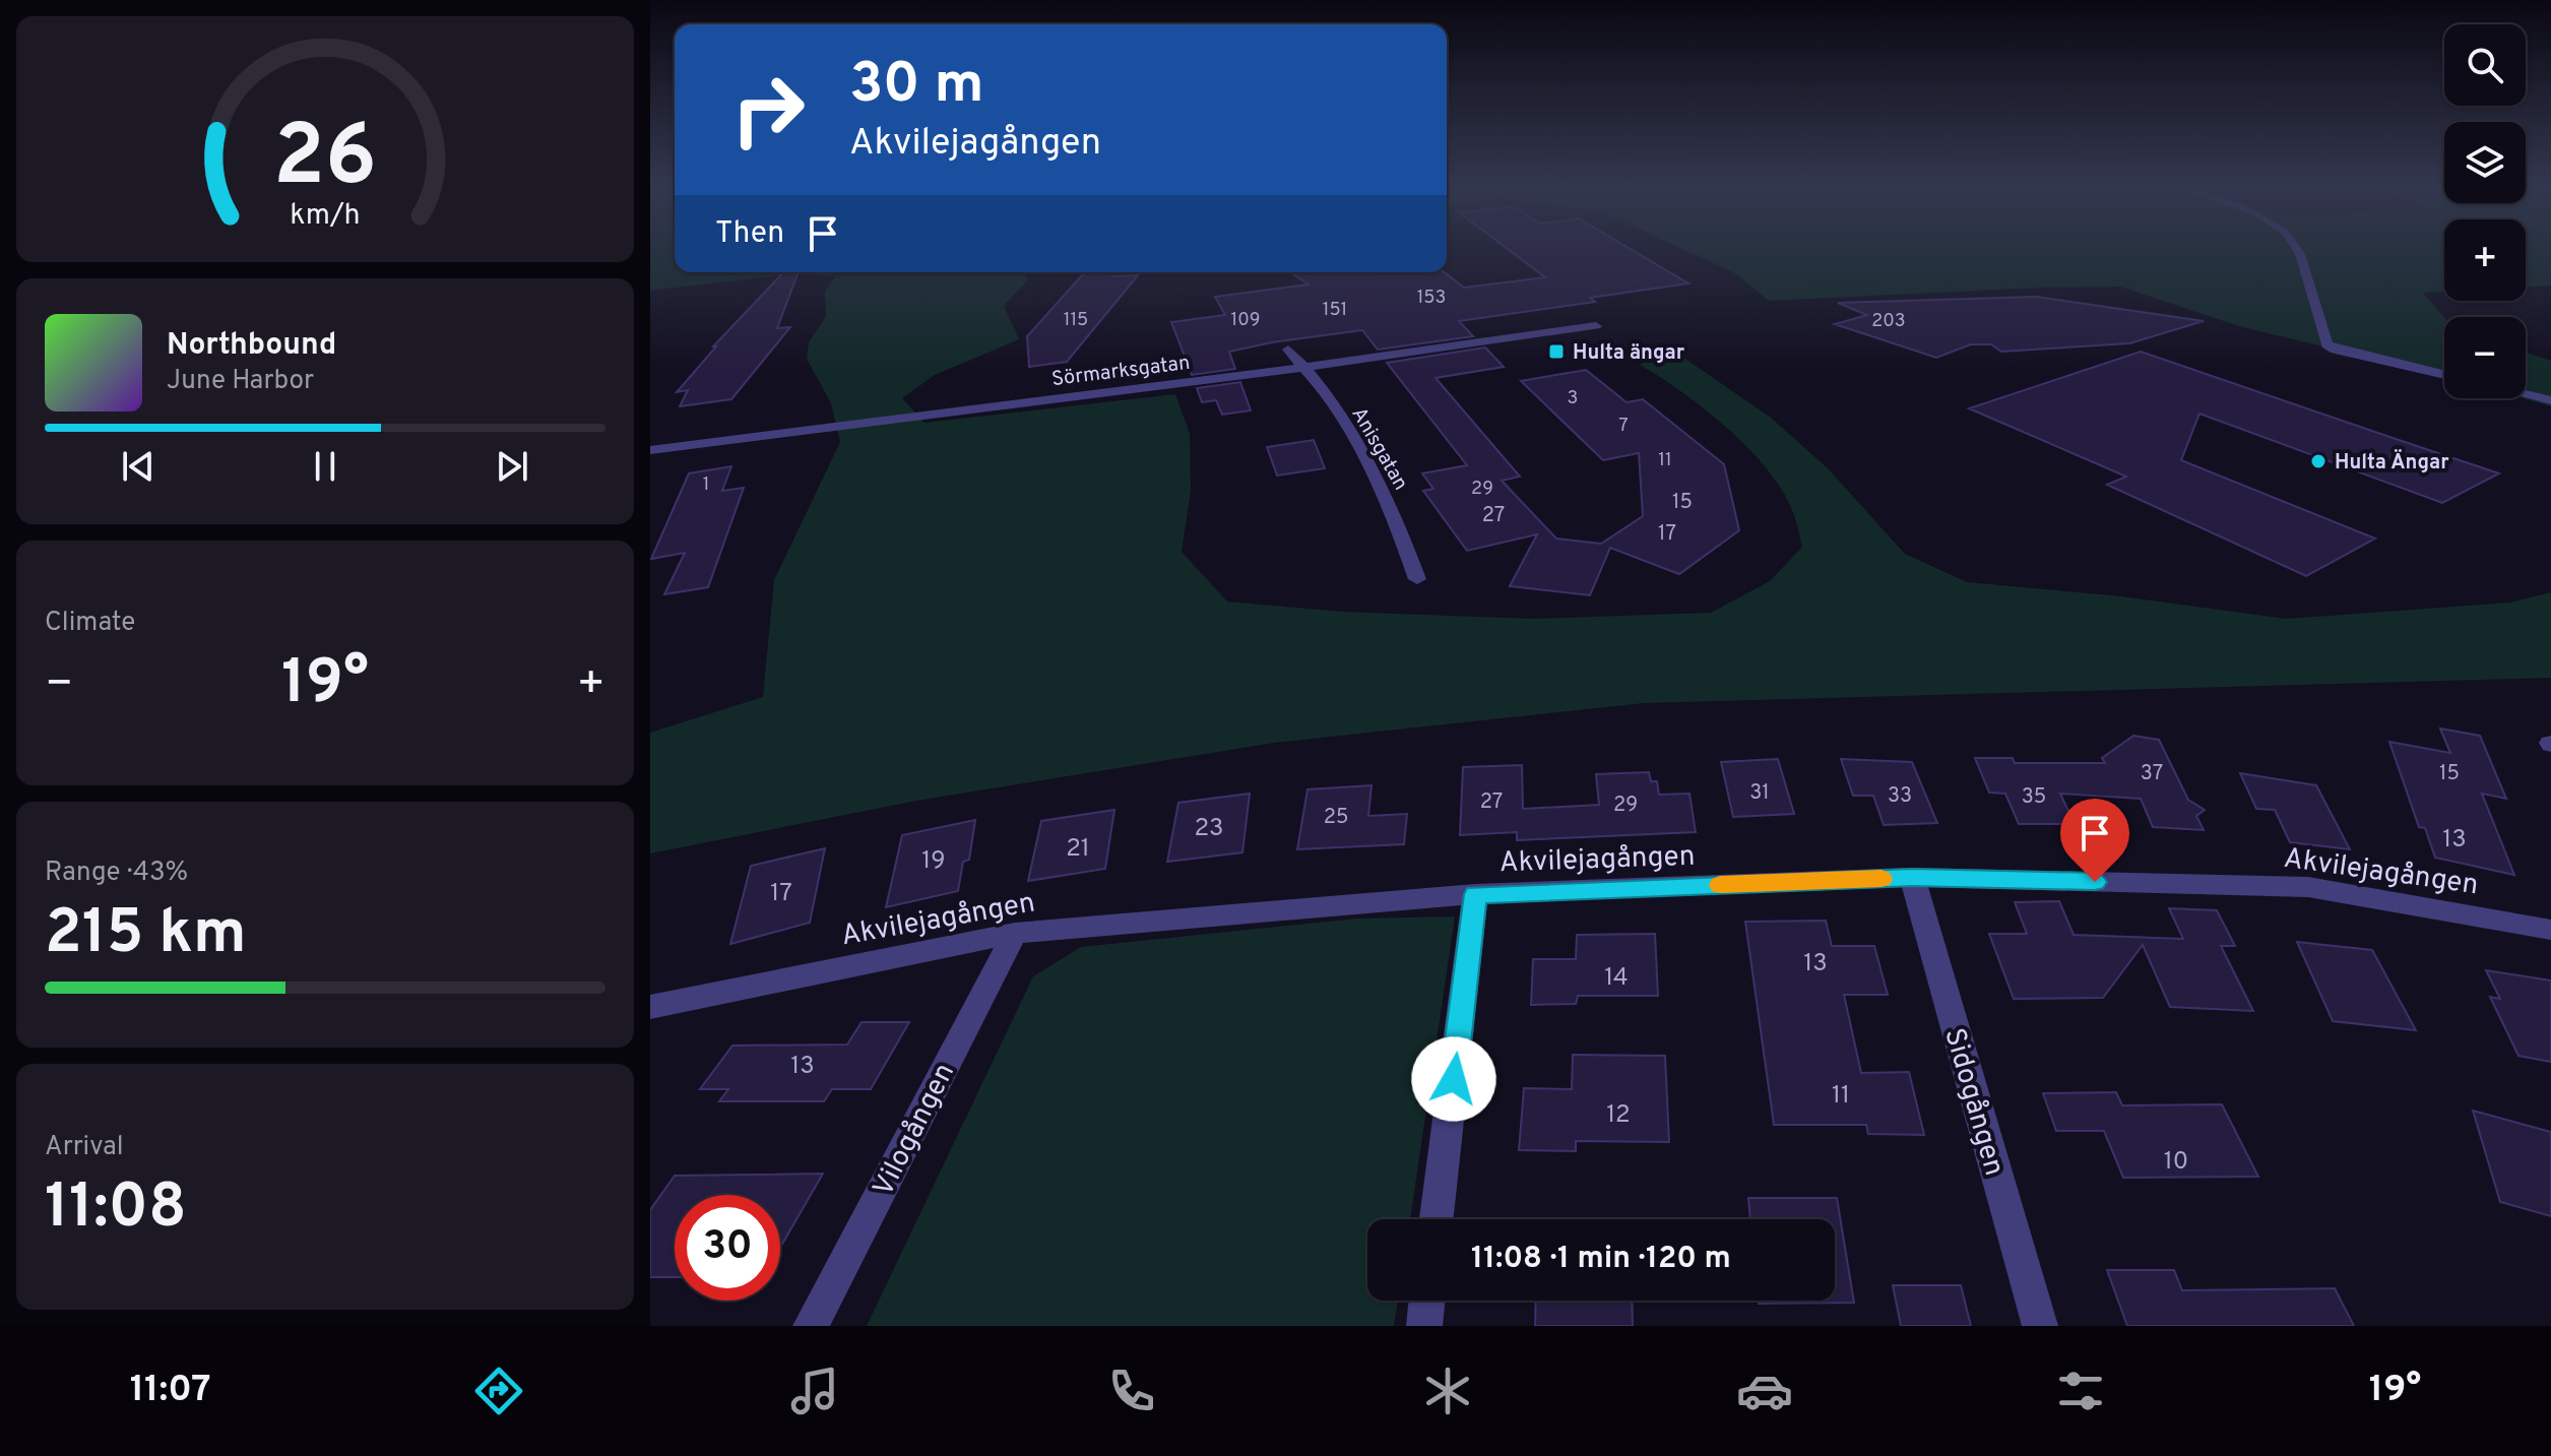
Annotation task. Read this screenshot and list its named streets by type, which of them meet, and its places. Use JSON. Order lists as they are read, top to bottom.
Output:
{
  "streets": {
    "street": [
      "Sörmarksgatan",
      "Anisgatan",
      "Akvilejagången",
      "Sidogången",
      "Vilogången"
    ]
  },
  "crossings": [
    ["Sörmarksgatan", "Anisgatan"],
    ["Akvilejagången", "Sidogången"],
    ["Akvilejagången", "Vilogången"]
  ],
  "places": {
    "transit": ["Hulta ängar"],
    "other": ["Hulta Ängar"]
  },
  "house_numbers": [
    "153",
    "151",
    "115",
    "109",
    "203",
    "3",
    "7",
    "11",
    "1",
    "29",
    "15",
    "27",
    "17",
    "37",
    "15",
    "31",
    "33",
    "35",
    "27",
    "29",
    "25",
    "23",
    "13",
    "21",
    "19",
    "17",
    "13",
    "14",
    "13",
    "11",
    "12",
    "10"
  ],
  "page": {
    "map_buttons": ["+", "−"],
    "turn": ["30 m", "Akvilejagången"],
    "then": "Then",
    "song": ["Northbound", "June Harbor"],
    "tile": [
      "Climate",
      ["Range · 43%", "215 km"],
      ["Arrival", "11:08"]
    ],
    "heat": ["−", "19°", "+"],
    "limit": "30",
    "trip": "11:08 · 1 min · 120 m",
    "tabs": ["11:07", "19°"],
    "gauge": ["26", "km/h"]
  }
}
